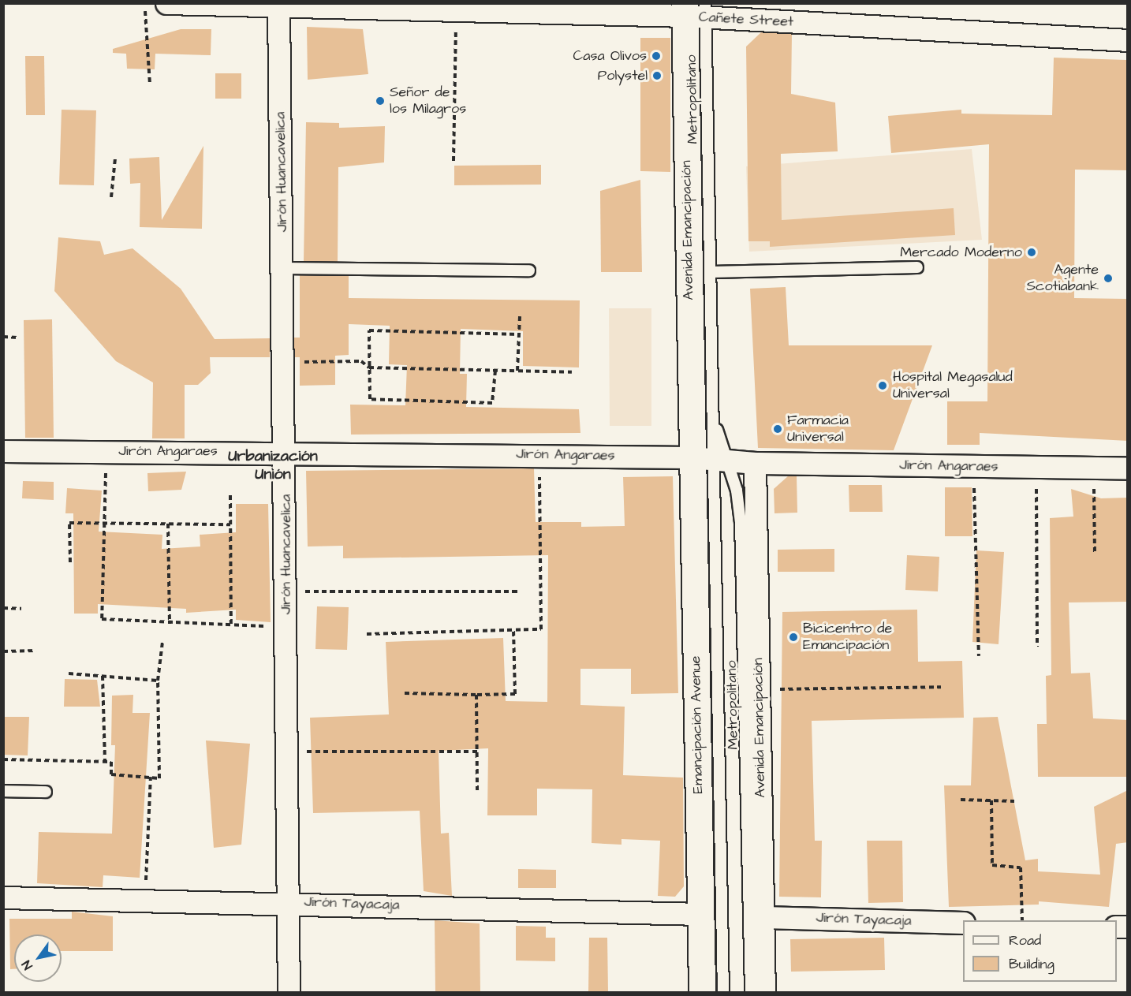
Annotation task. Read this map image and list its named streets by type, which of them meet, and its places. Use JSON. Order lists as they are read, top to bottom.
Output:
{
  "streets": {
    "main road": ["Avenida Emancipación", "Emancipación Avenue"],
    "street": [
      "Cañete Street",
      "Jirón Huancavelica",
      "Jirón Angaraes",
      "Jirón Tayacaja"
    ],
    "lane": ["Metropolitano"]
  },
  "crossings": [
    ["Cañete Street", "Metropolitano"],
    ["Cañete Street", "Jirón Huancavelica"],
    ["Cañete Street", "Avenida Emancipación"],
    ["Metropolitano", "Avenida Emancipación"],
    ["Metropolitano", "Jirón Angaraes"],
    ["Metropolitano", "Emancipación Avenue"],
    ["Jirón Huancavelica", "Jirón Angaraes"],
    ["Jirón Huancavelica", "Jirón Tayacaja"],
    ["Avenida Emancipación", "Jirón Angaraes"],
    ["Avenida Emancipación", "Emancipación Avenue"],
    ["Avenida Emancipación", "Jirón Tayacaja"],
    ["Jirón Angaraes", "Emancipación Avenue"],
    ["Emancipación Avenue", "Jirón Tayacaja"]
  ],
  "districts": ["Urbanización Unión"],
  "places": [
    "Casa Olivos",
    "Polystel",
    "Señor de los Milagros",
    "Mercado Moderno",
    "Agente Scotiabank",
    "Hospital Megasalud Universal",
    "Farmacia Universal",
    "Bicicentro de Emancipación"
  ],
  "legend": ["Road", "Building"],
  "north": "bottom left"
}
